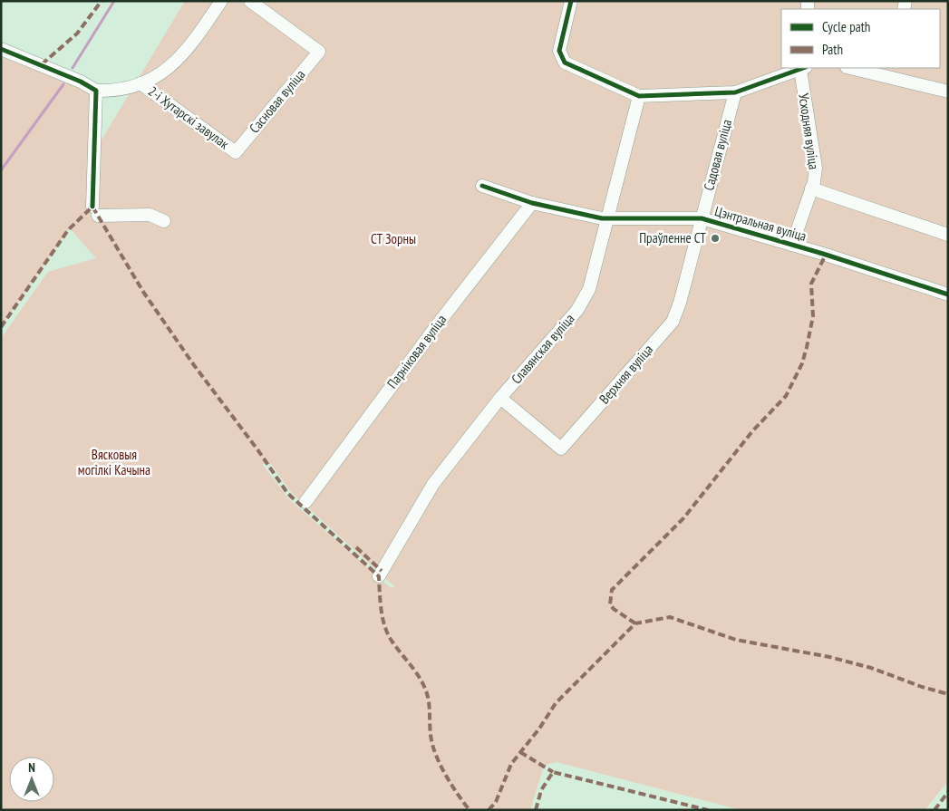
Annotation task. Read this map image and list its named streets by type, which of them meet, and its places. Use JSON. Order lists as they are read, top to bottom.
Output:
{
  "streets": {
    "street": [
      "Сасновая вуліца",
      "2-і Хутарскі завулак",
      "Усходняя вуліца",
      "Садовая вуліца",
      "Цэнтральная вуліца",
      "Славянская вуліца",
      "Парніковая вуліца",
      "Верхняя вуліца"
    ]
  },
  "crossings": [
    ["Сасновая вуліца", "2-і Хутарскі завулак"],
    ["Усходняя вуліца", "Цэнтральная вуліца"],
    ["Садовая вуліца", "Цэнтральная вуліца"],
    ["Садовая вуліца", "Верхняя вуліца"],
    ["Цэнтральная вуліца", "Славянская вуліца"],
    ["Цэнтральная вуліца", "Парніковая вуліца"],
    ["Цэнтральная вуліца", "Верхняя вуліца"],
    ["Славянская вуліца", "Верхняя вуліца"]
  ],
  "parks": ["СТ Зорны", "Вясковыя могілкі Качына"],
  "places": ["Праўленне СТ"],
  "legend": ["Cycle path", "Path"],
  "north": "top"
}
